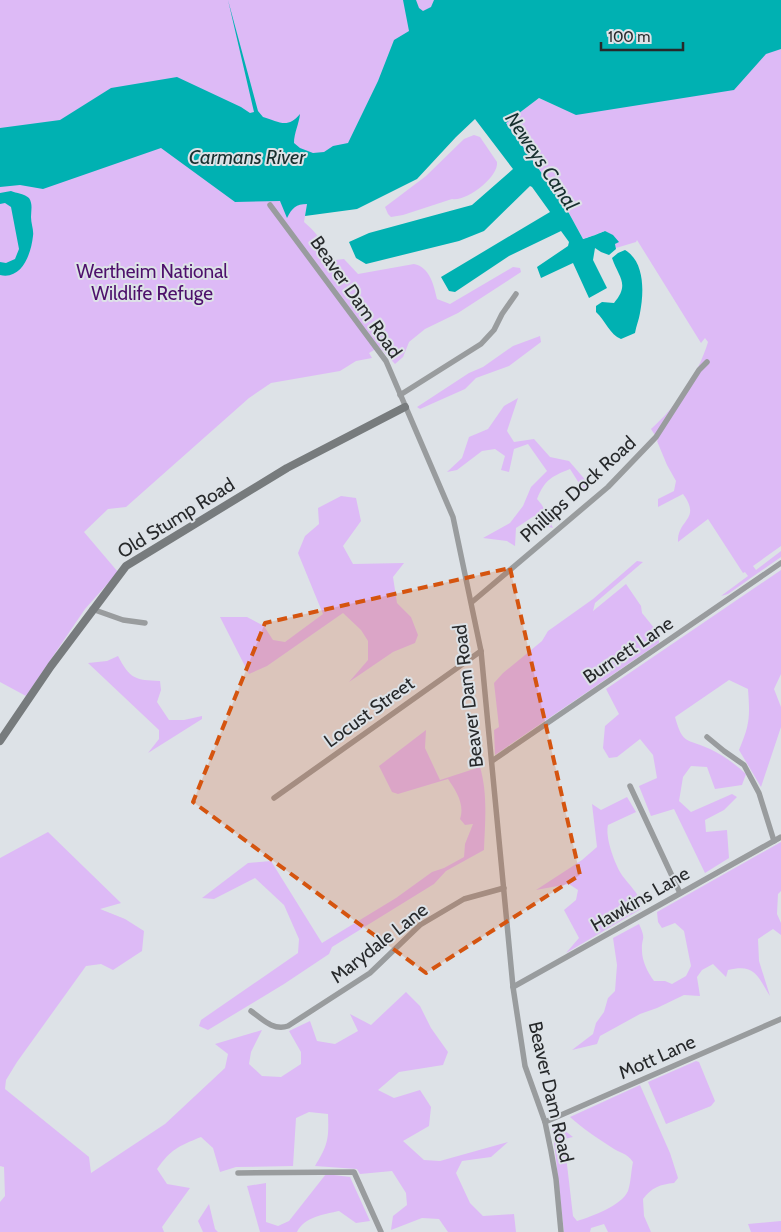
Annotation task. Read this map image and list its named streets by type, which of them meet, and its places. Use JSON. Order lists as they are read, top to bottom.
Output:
{
  "streets": {
    "street": [
      "Beaver Dam Road",
      "Phillips Dock Road",
      "Old Stump Road",
      "Burnett Lane",
      "Locust Street",
      "Hawkins Lane",
      "Marydale Lane",
      "Mott Lane"
    ]
  },
  "crossings": [
    ["Beaver Dam Road", "Phillips Dock Road"],
    ["Beaver Dam Road", "Old Stump Road"],
    ["Beaver Dam Road", "Burnett Lane"],
    ["Beaver Dam Road", "Locust Street"],
    ["Beaver Dam Road", "Hawkins Lane"],
    ["Beaver Dam Road", "Marydale Lane"],
    ["Beaver Dam Road", "Mott Lane"]
  ],
  "water": ["Carmans River", "Neweys Canal"],
  "parks": ["Wertheim National Wildlife Refuge"],
  "scale_bar": "100 m"
}
